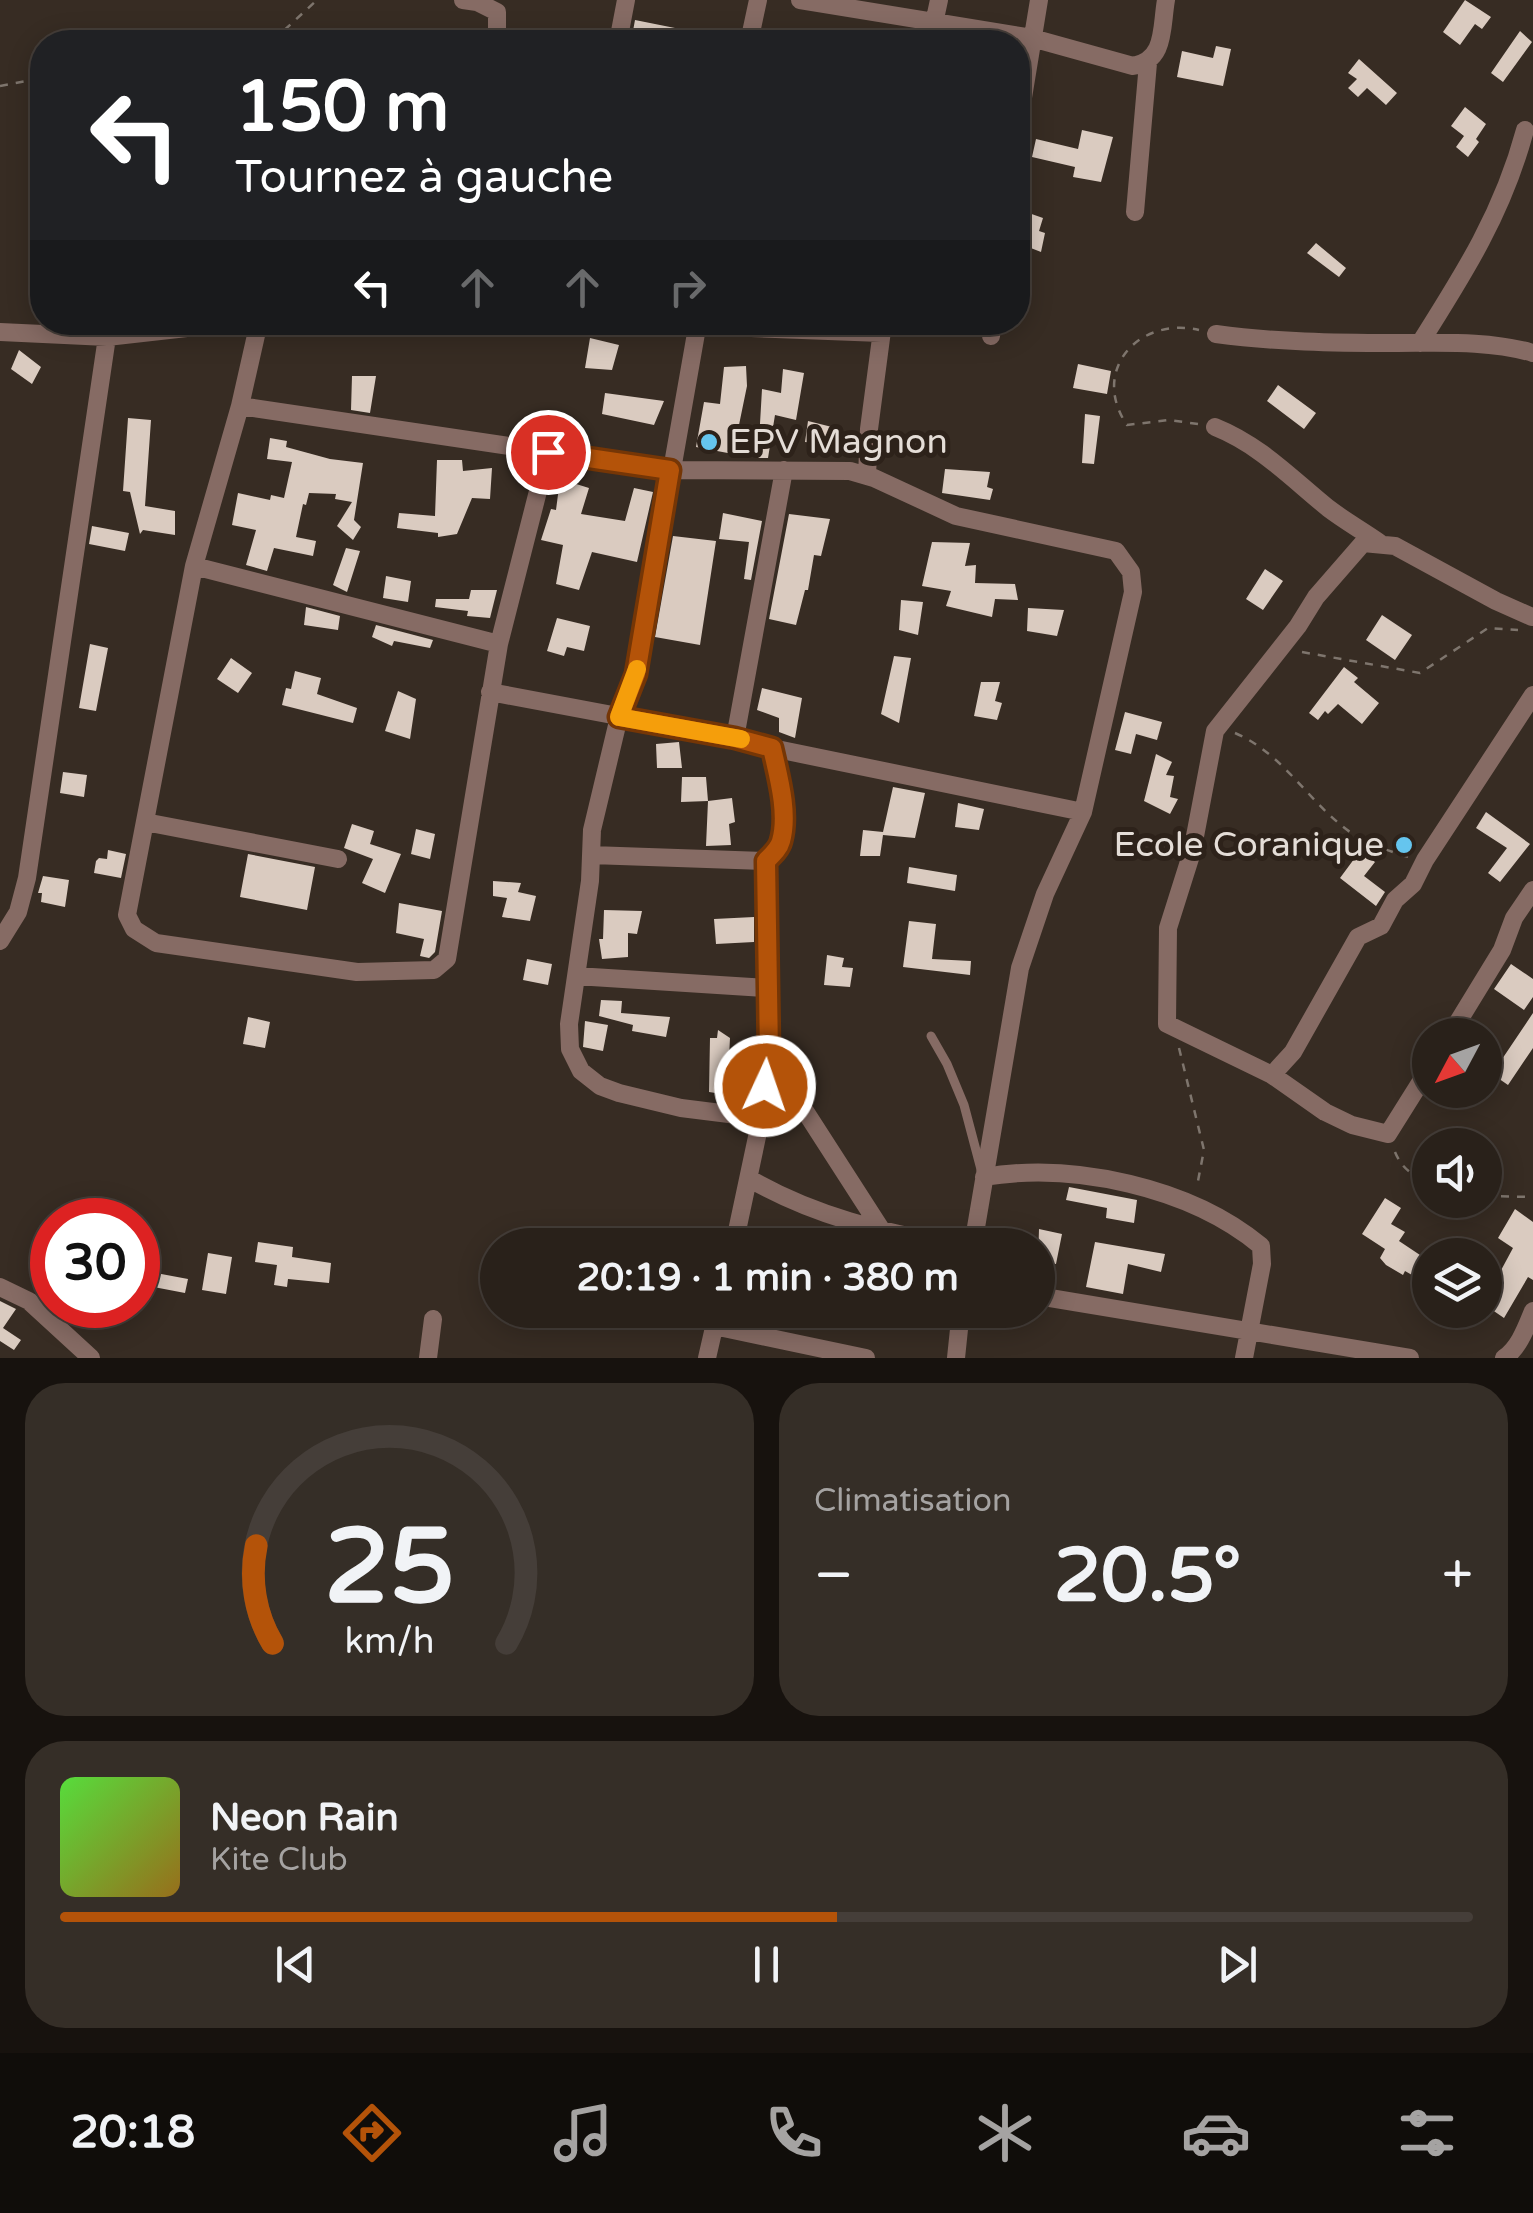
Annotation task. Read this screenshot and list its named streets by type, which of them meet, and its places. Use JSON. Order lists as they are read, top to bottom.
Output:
{
  "places": ["EPV Magnon", "Ecole Coranique"],
  "north": "bottom left",
  "page": {
    "turn": ["150 m", "Tournez à gauche"],
    "limit": "30",
    "trip": "20:19 · 1 min · 380 m",
    "tile": "Climatisation",
    "heat": ["−", "20.5°", "+"],
    "song": ["Neon Rain", "Kite Club"],
    "tabs": "20:18",
    "gauge": ["25", "km/h"]
  }
}
